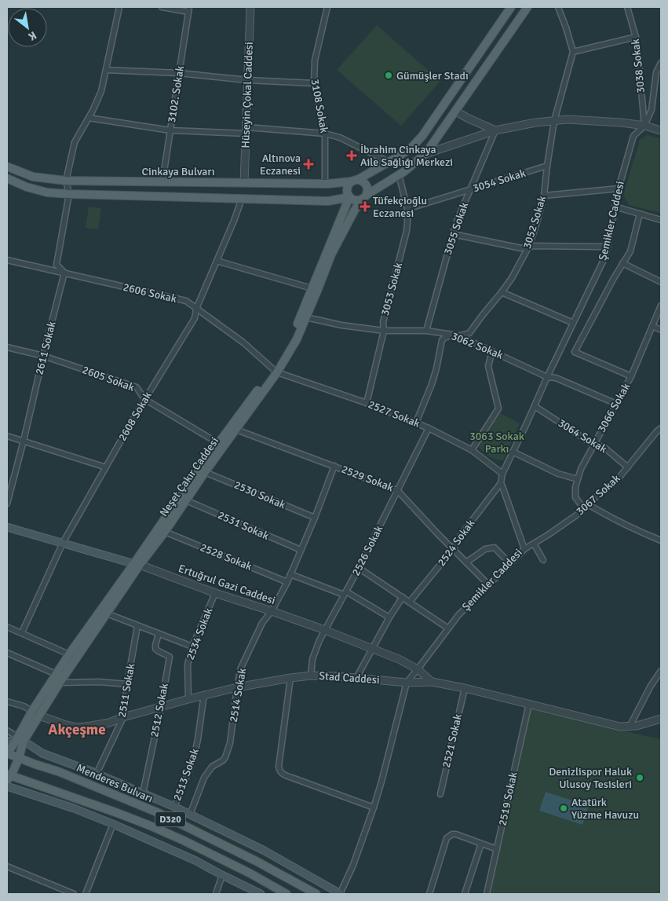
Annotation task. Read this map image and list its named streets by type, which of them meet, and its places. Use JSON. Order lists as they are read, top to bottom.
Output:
{
  "streets": {
    "main road": [
      "Cinkaya Bulvarı",
      "Neşet Çakır Caddesi",
      "Ertuğrul Gazi Caddesi",
      "Menderes Bulvarı",
      "D320"
    ],
    "street": [
      "3038 Sokak",
      "3102. Sokak",
      "Hüseyin Çokal Caddesi",
      "3108 Sokak",
      "3054 Sokak",
      "Şemikler Caddesi",
      "3052 Sokak",
      "3055 Sokak",
      "3053 Sokak",
      "2606 Sokak",
      "3062 Sokak",
      "2611 Sokak",
      "2605 Sokak",
      "3066 Sokak",
      "2527 Sokak",
      "2608 Sokak",
      "3064 Sokak",
      "2529 Sokak",
      "2530 Sokak",
      "3067 Sokak",
      "2531 Sokak",
      "2524 Sokak",
      "2526 Sokak",
      "2528 Sokak",
      "2534 Sokak",
      "Stad Caddesi",
      "2511 Sokak",
      "2514 Sokak",
      "2512 Sokak",
      "2521 Sokak",
      "2513 Sokak",
      "2519 Sokak"
    ]
  },
  "crossings": [
    ["3038 Sokak", "Şemikler Caddesi"],
    ["3102. Sokak", "Cinkaya Bulvarı"],
    ["Hüseyin Çokal Caddesi", "Cinkaya Bulvarı"],
    ["3108 Sokak", "Cinkaya Bulvarı"],
    ["Cinkaya Bulvarı", "Neşet Çakır Caddesi"],
    ["3054 Sokak", "3052 Sokak"],
    ["3054 Sokak", "3055 Sokak"],
    ["3054 Sokak", "3053 Sokak"],
    ["Şemikler Caddesi", "3062 Sokak"],
    ["Şemikler Caddesi", "2527 Sokak"],
    ["Şemikler Caddesi", "3064 Sokak"],
    ["Şemikler Caddesi", "2529 Sokak"],
    ["Şemikler Caddesi", "3067 Sokak"],
    ["Şemikler Caddesi", "2524 Sokak"],
    ["Şemikler Caddesi", "Ertuğrul Gazi Caddesi"],
    ["Şemikler Caddesi", "Stad Caddesi"],
    ["3052 Sokak", "3062 Sokak"],
    ["3052 Sokak", "2527 Sokak"],
    ["3055 Sokak", "3062 Sokak"],
    ["3053 Sokak", "3062 Sokak"],
    ["3053 Sokak", "2527 Sokak"],
    ["2606 Sokak", "2611 Sokak"],
    ["2606 Sokak", "2527 Sokak"],
    ["2606 Sokak", "2608 Sokak"],
    ["2606 Sokak", "Neşet Çakır Caddesi"],
    ["3062 Sokak", "3066 Sokak"],
    ["3062 Sokak", "Neşet Çakır Caddesi"],
    ["2611 Sokak", "2605 Sokak"],
    ["2605 Sokak", "2608 Sokak"],
    ["2605 Sokak", "Neşet Çakır Caddesi"],
    ["3066 Sokak", "3064 Sokak"],
    ["3066 Sokak", "3067 Sokak"],
    ["2527 Sokak", "Neşet Çakır Caddesi"],
    ["2527 Sokak", "2526 Sokak"],
    ["2608 Sokak", "Ertuğrul Gazi Caddesi"],
    ["3064 Sokak", "3067 Sokak"],
    ["Neşet Çakır Caddesi", "2529 Sokak"],
    ["Neşet Çakır Caddesi", "2530 Sokak"],
    ["Neşet Çakır Caddesi", "2531 Sokak"],
    ["Neşet Çakır Caddesi", "2528 Sokak"],
    ["Neşet Çakır Caddesi", "Ertuğrul Gazi Caddesi"],
    ["Neşet Çakır Caddesi", "Stad Caddesi"],
    ["Neşet Çakır Caddesi", "Menderes Bulvarı"],
    ["Neşet Çakır Caddesi", "D320"],
    ["2529 Sokak", "2524 Sokak"],
    ["2529 Sokak", "2526 Sokak"],
    ["2529 Sokak", "2514 Sokak"],
    ["2530 Sokak", "2514 Sokak"],
    ["2531 Sokak", "2514 Sokak"],
    ["2526 Sokak", "Ertuğrul Gazi Caddesi"],
    ["2526 Sokak", "Stad Caddesi"],
    ["2528 Sokak", "2514 Sokak"],
    ["Ertuğrul Gazi Caddesi", "2534 Sokak"],
    ["Ertuğrul Gazi Caddesi", "Stad Caddesi"],
    ["Ertuğrul Gazi Caddesi", "2514 Sokak"],
    ["2534 Sokak", "Stad Caddesi"],
    ["Stad Caddesi", "2511 Sokak"],
    ["Stad Caddesi", "2514 Sokak"],
    ["Stad Caddesi", "2512 Sokak"],
    ["Stad Caddesi", "2521 Sokak"],
    ["Stad Caddesi", "2513 Sokak"],
    ["Stad Caddesi", "2519 Sokak"]
  ],
  "districts": ["Akçeşme"],
  "parks": ["3063 Sokak Parkı"],
  "places": {
    "other": ["Gümüşler Stadı", "Denizlispor Haluk Ulusoy Tesisleri", "Atatürk Yüzme Havuzu"],
    "health": ["İbrahim Cinkaya Aile Sağlığı Merkezi", "Altınova Eczanesi", "Tüfekçioğlu Eczanesi"]
  },
  "north": "bottom right"
}
